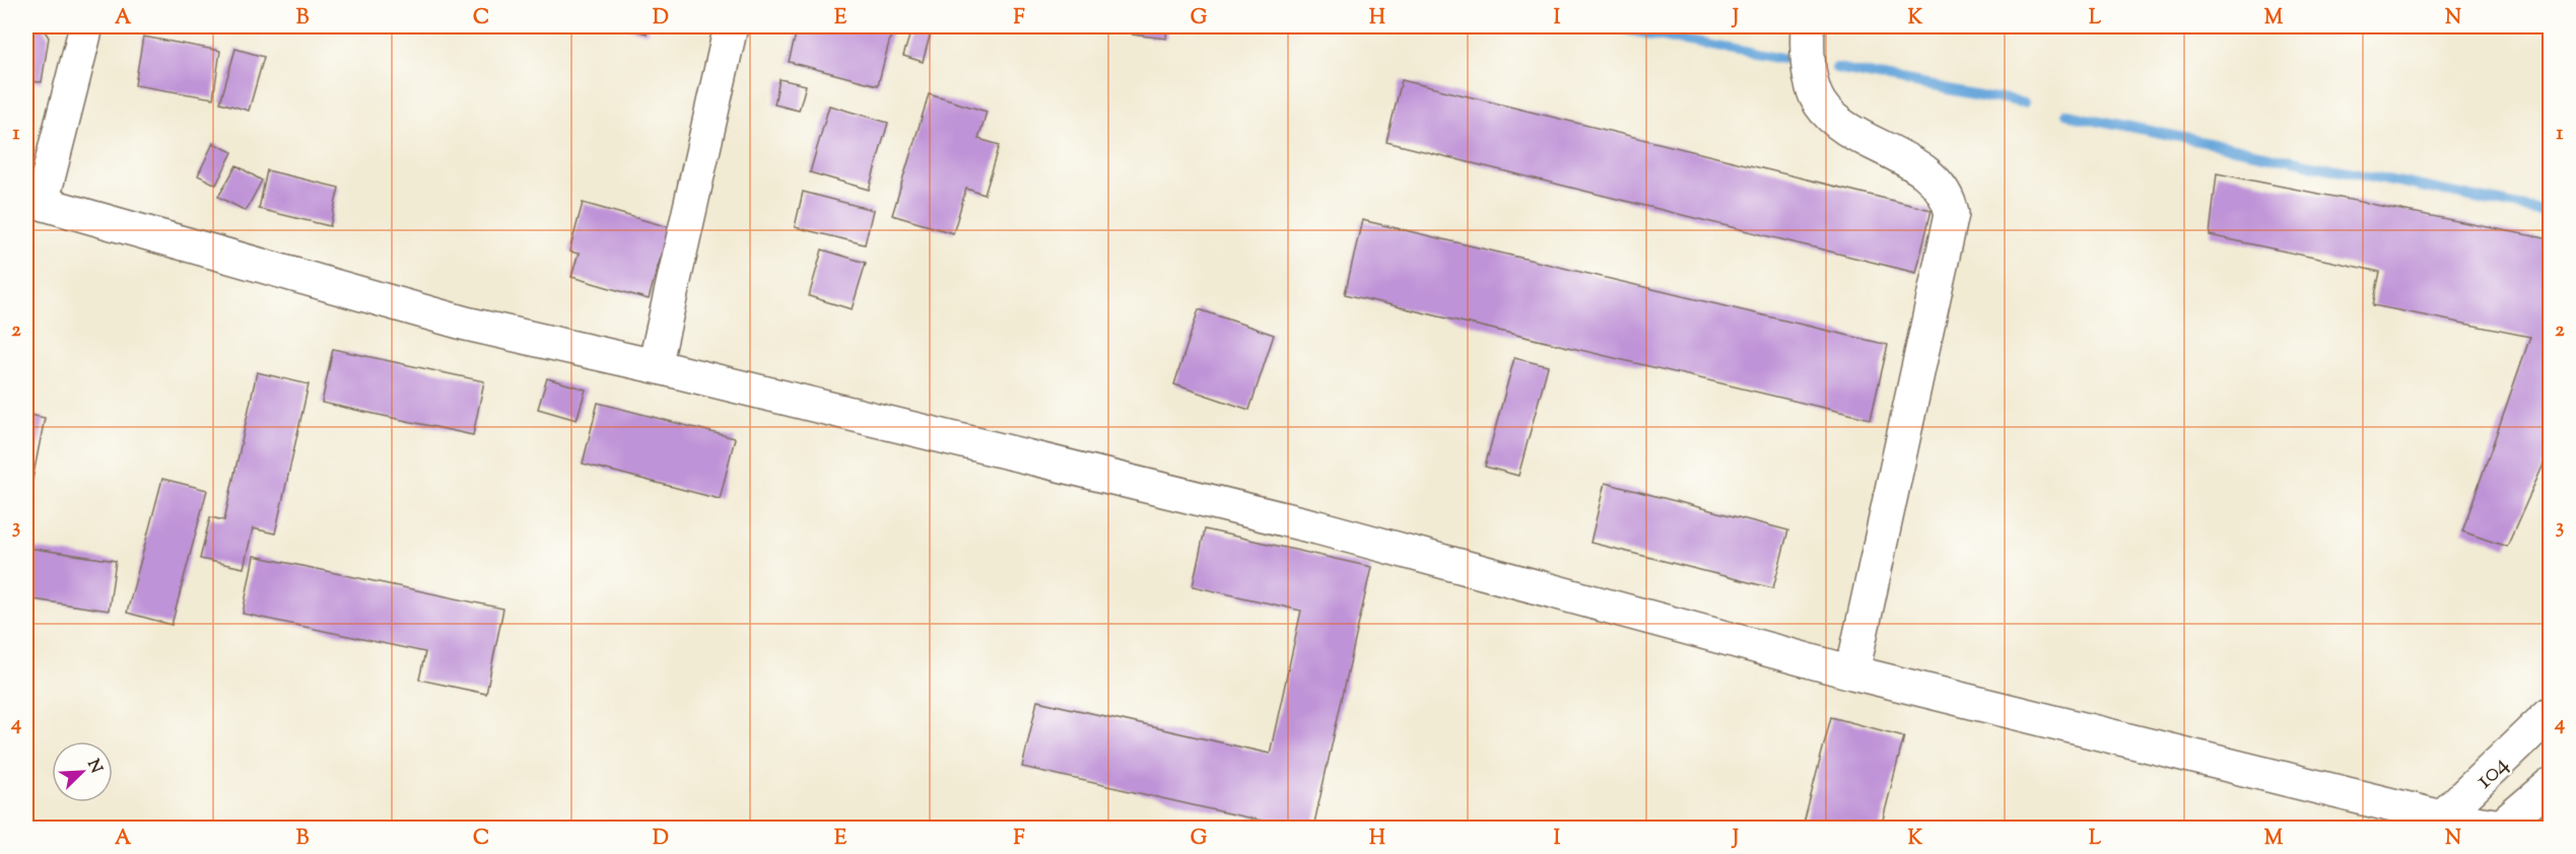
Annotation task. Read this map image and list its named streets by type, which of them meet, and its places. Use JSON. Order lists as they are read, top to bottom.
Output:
{
  "streets": {
    "street": ["104"]
  },
  "north": "top right",
  "grid": {
    "columns": [
      "A",
      "B",
      "C",
      "D",
      "E",
      "F",
      "G",
      "H",
      "I",
      "J",
      "K",
      "L",
      "M",
      "N"
    ],
    "rows": [
      "1",
      "2",
      "3",
      "4"
    ]
  }
}
